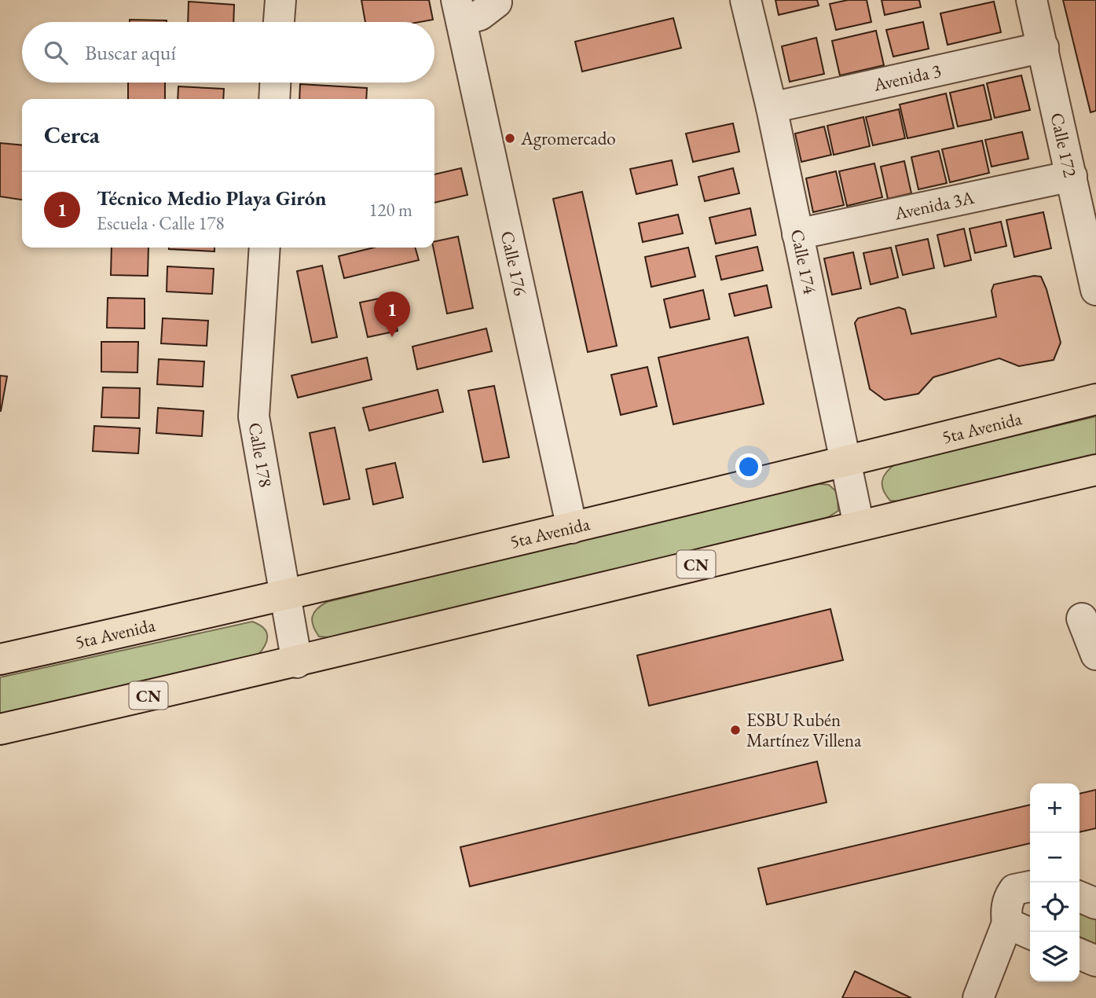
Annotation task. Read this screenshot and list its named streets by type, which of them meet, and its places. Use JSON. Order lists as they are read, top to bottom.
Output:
{
  "streets": {
    "highway": ["5ta Avenida", "CN"],
    "street": [
      "Avenida 3",
      "Calle 172",
      "Avenida 3A",
      "Calle 174",
      "Calle 176",
      "Calle 178"
    ]
  },
  "crossings": [
    ["Avenida 3", "Calle 172"],
    ["Avenida 3", "Calle 174"],
    ["Calle 172", "Avenida 3A"],
    ["Avenida 3A", "Calle 174"],
    ["Calle 174", "5ta Avenida"],
    ["Calle 174", "CN"],
    ["Calle 176", "5ta Avenida"],
    ["5ta Avenida", "Calle 178"],
    ["Calle 178", "CN"]
  ],
  "places": ["Agromercado", "ESBU Rubén Martínez Villena"],
  "page": {
    "search": "Buscar aquí",
    "heading": "Cerca",
    "list": [
      {
        "mark": "1",
        "name": "Técnico Medio Playa Girón",
        "note": "Escuela · Calle 178",
        "value": "120 m"
      }
    ],
    "pins": "1",
    "map_buttons": ["+", "−"]
  }
}
